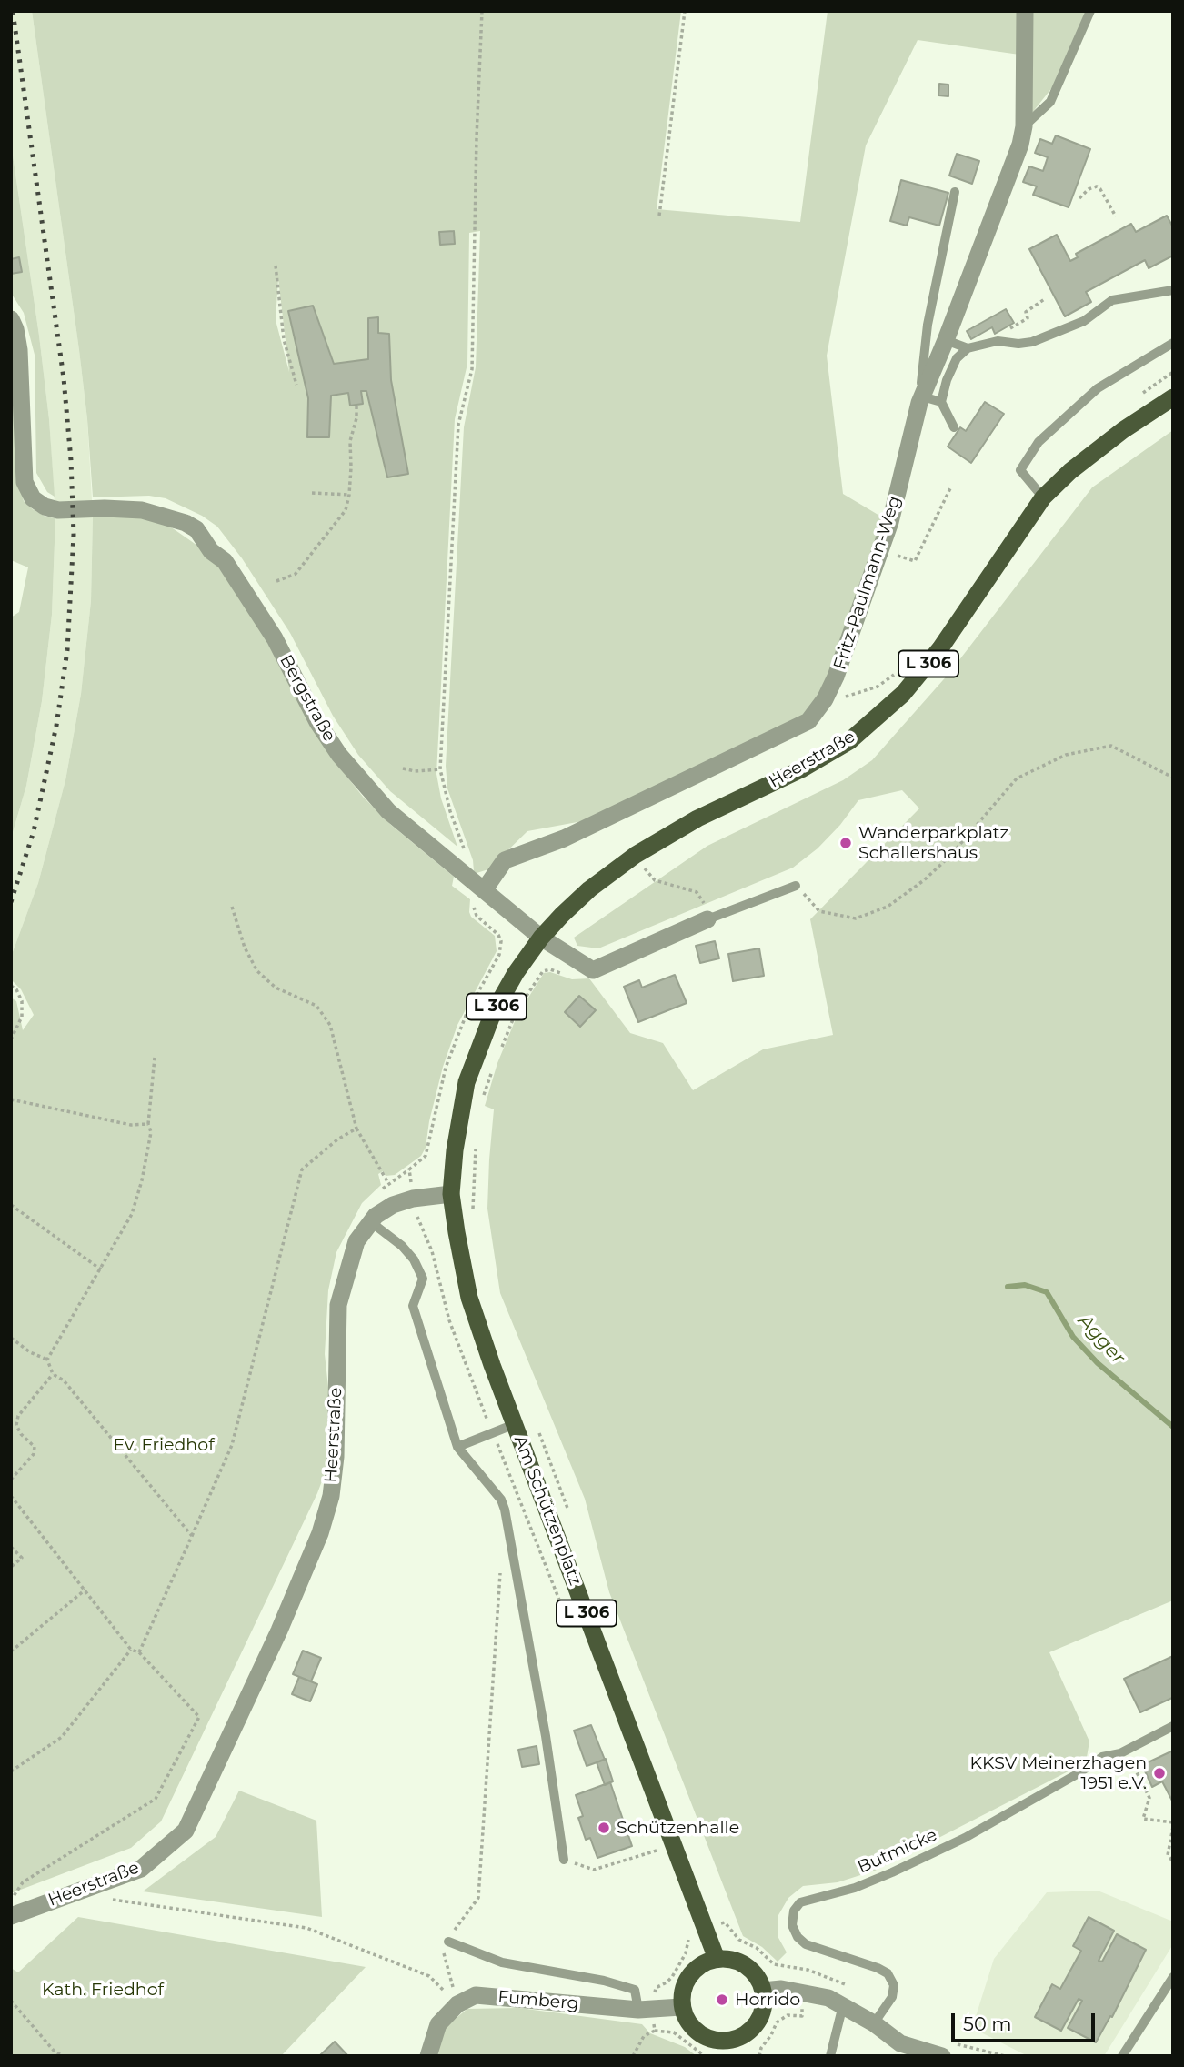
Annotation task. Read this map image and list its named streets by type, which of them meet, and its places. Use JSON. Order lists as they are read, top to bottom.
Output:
{
  "streets": {
    "main road": ["L 306", "Heerstraße", "Am Schützenplatz"],
    "street": ["Fritz-Paulmann-Weg", "Bergstraße", "Fumberg"],
    "lane": ["Butmicke"]
  },
  "crossings": [
    ["Fritz-Paulmann-Weg", "Bergstraße"],
    ["L 306", "Am Schützenplatz"],
    ["L 306", "Fumberg"],
    ["Bergstraße", "Heerstraße"],
    ["Heerstraße", "Am Schützenplatz"]
  ],
  "water": ["Agger"],
  "parks": ["Ev. Friedhof", "Kath. Friedhof"],
  "places": [
    "Wanderparkplatz Schallershaus",
    "KKSV Meinerzhagen 1951 e.V.",
    "Schützenhalle",
    "Horrido"
  ],
  "scale_bar": "50 m"
}
